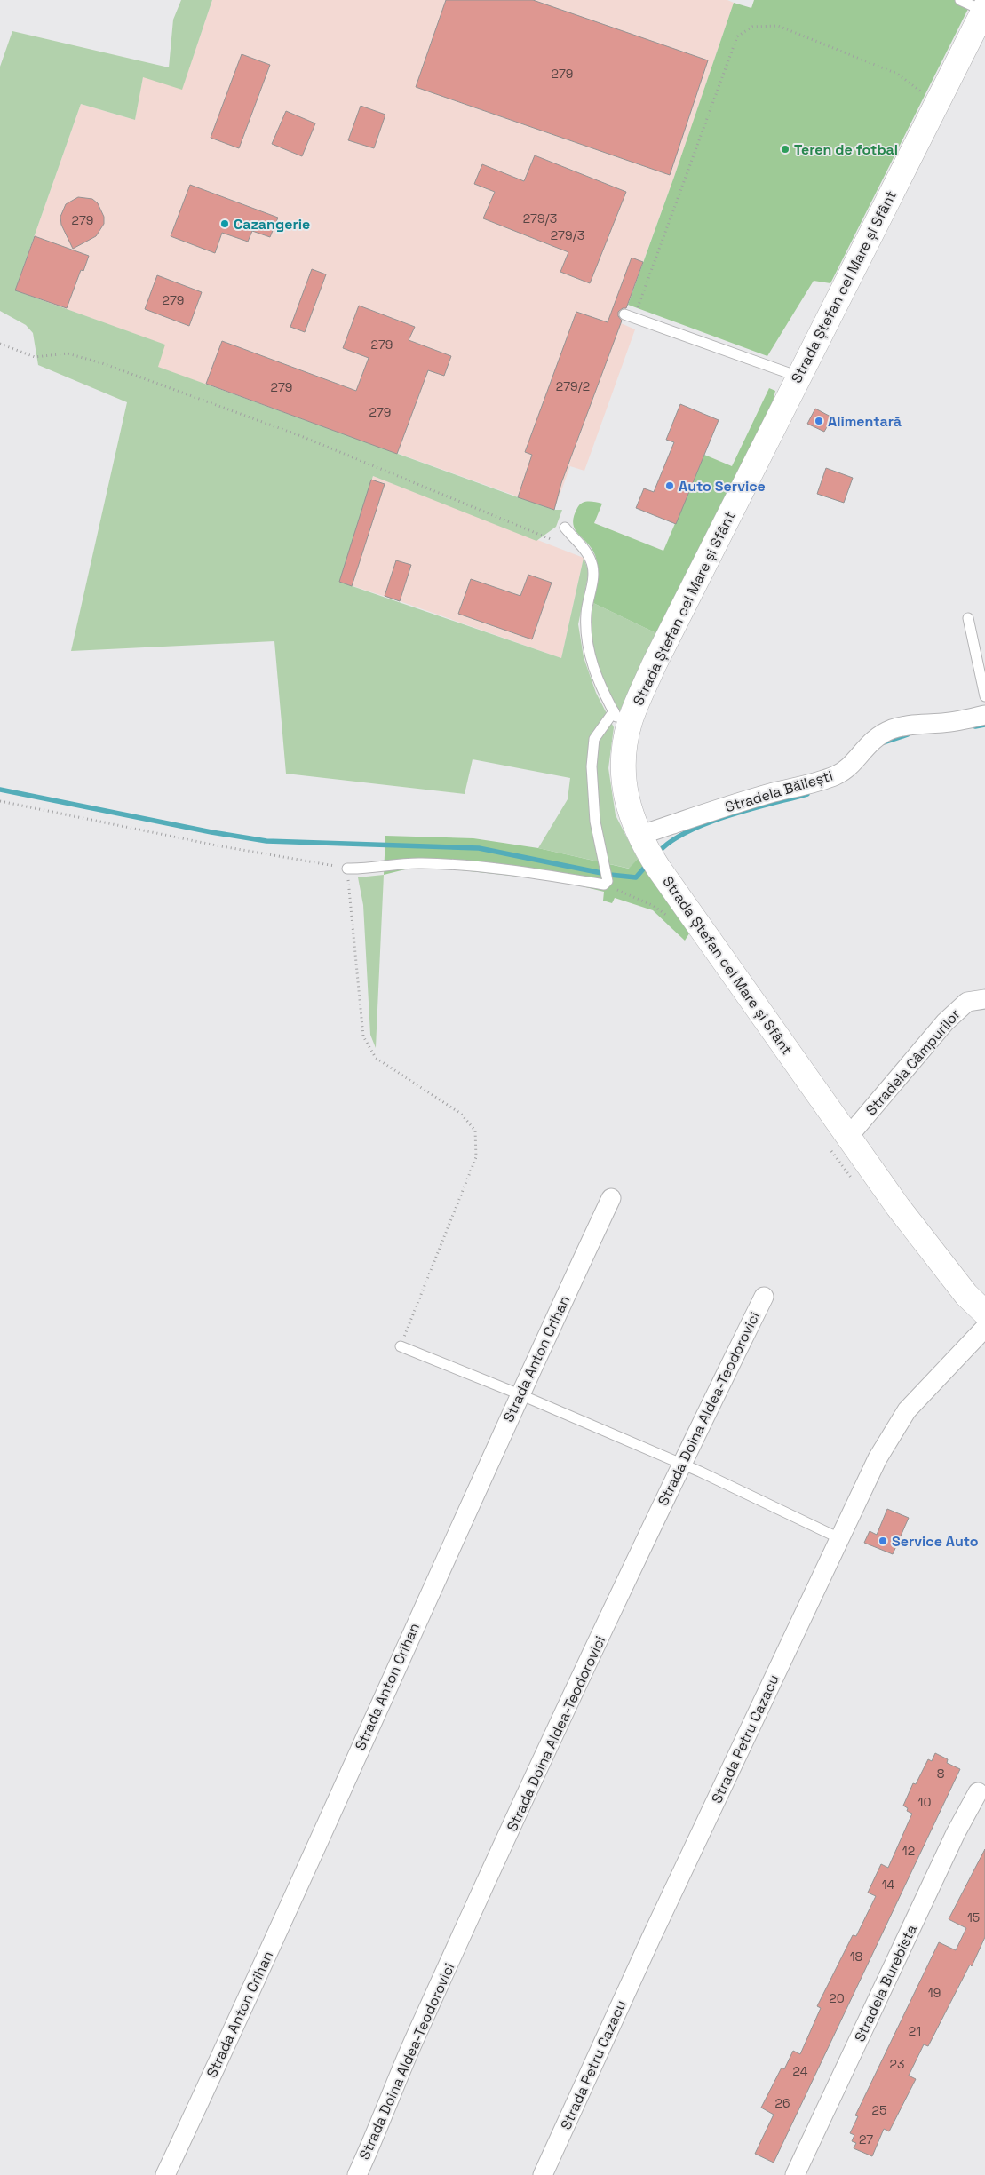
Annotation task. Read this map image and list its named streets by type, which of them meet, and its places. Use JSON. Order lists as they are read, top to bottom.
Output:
{
  "streets": {
    "main road": ["Strada Ștefan cel Mare și Sfânt"],
    "street": [
      "Stradela Băilești",
      "Stradela Câmpurilor",
      "Strada Anton Crihan",
      "Strada Doina Aldea-Teodorovici",
      "Strada Petru Cazacu",
      "Stradela Burebista"
    ]
  },
  "crossings": [
    ["Strada Ștefan cel Mare și Sfânt", "Stradela Băilești"],
    ["Strada Ștefan cel Mare și Sfânt", "Stradela Câmpurilor"]
  ],
  "places": [
    "Teren de fotbal",
    "Cazangerie",
    "Alimentară",
    "Auto Service",
    "Service Auto"
  ],
  "house_numbers": [
    "279",
    "279/3",
    "279",
    "279/3",
    "279",
    "279",
    "279/2",
    "279",
    "279",
    "8",
    "10",
    "12",
    "14",
    "15",
    "18",
    "19",
    "20",
    "21",
    "23",
    "24",
    "26",
    "25",
    "27"
  ]
}
